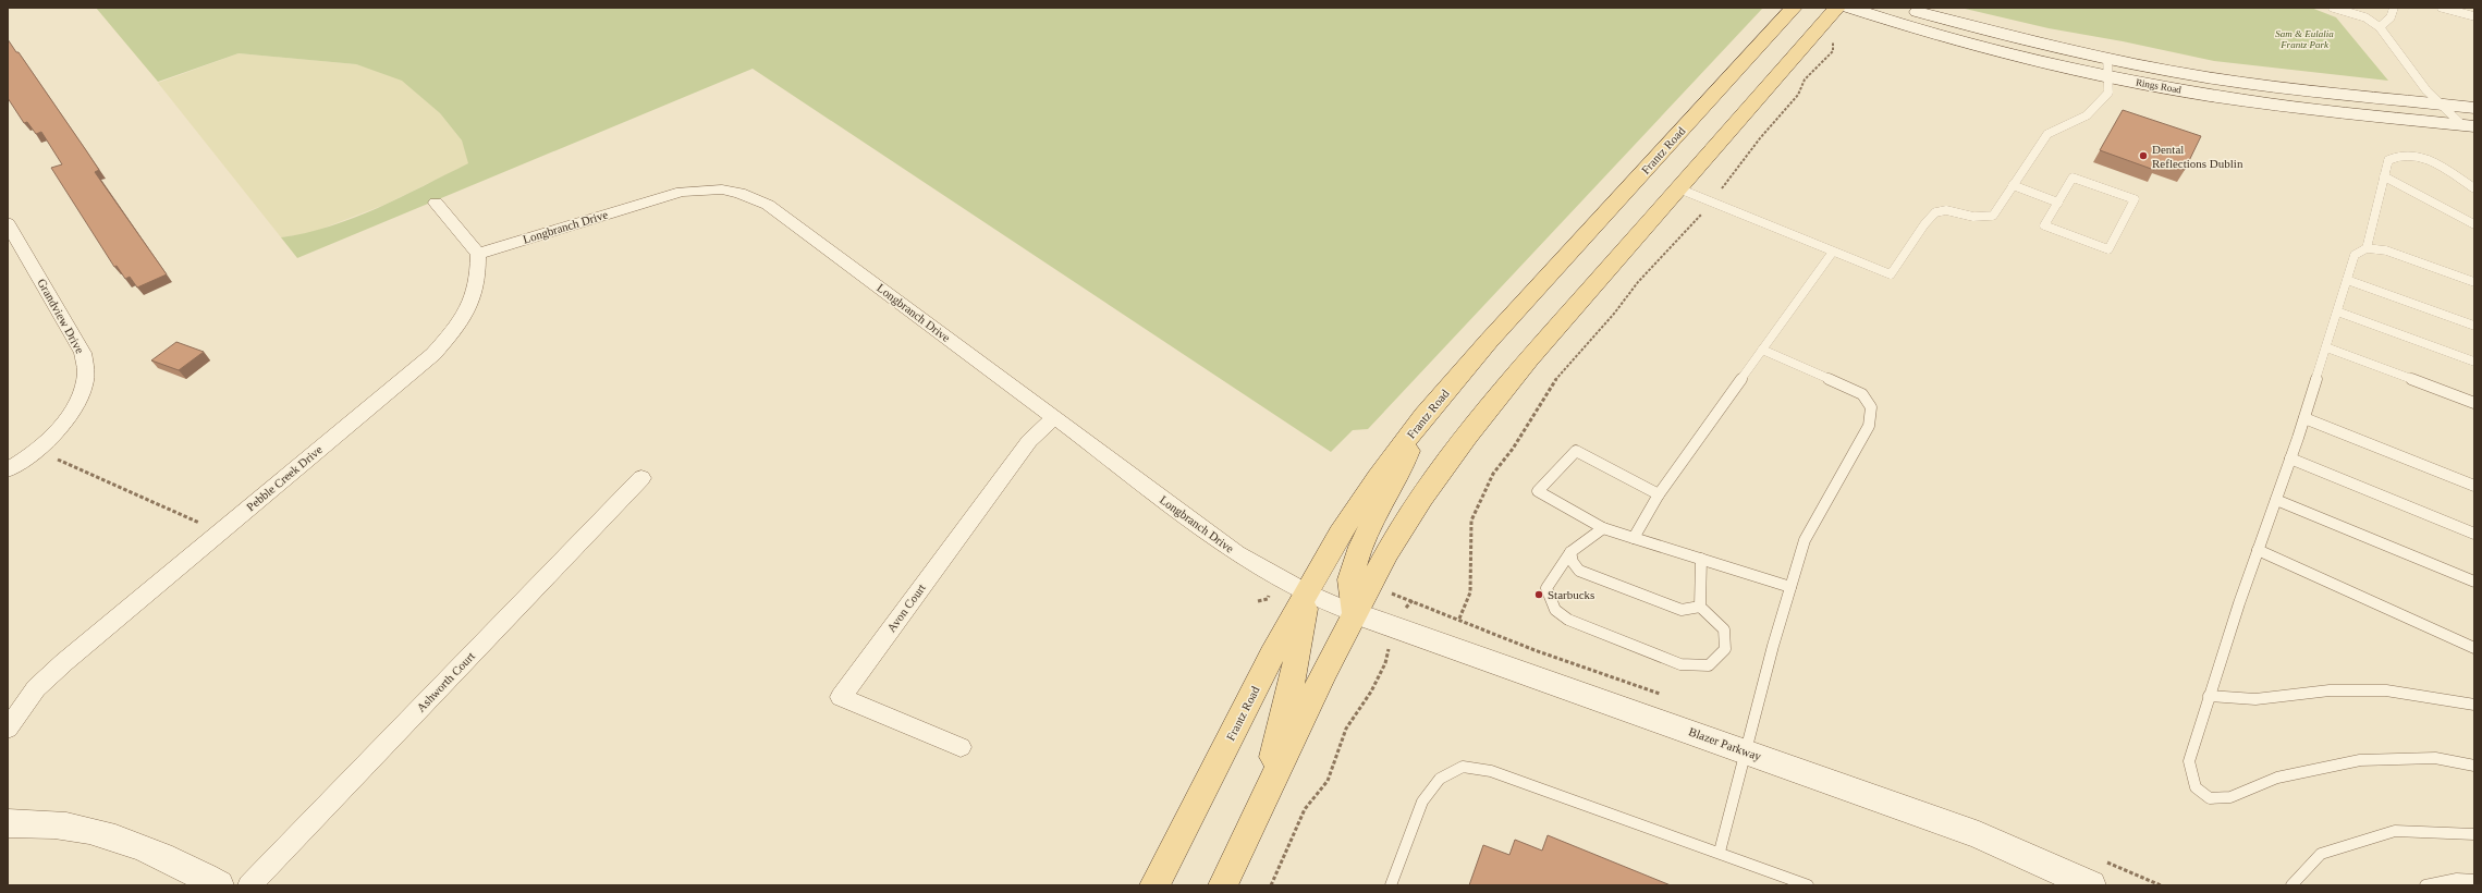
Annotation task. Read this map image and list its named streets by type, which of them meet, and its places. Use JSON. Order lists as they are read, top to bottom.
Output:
{
  "streets": {
    "main road": ["Rings Road", "Frantz Road", "Blazer Parkway"],
    "street": [
      "Longbranch Drive",
      "Grandview Drive",
      "Pebble Creek Drive",
      "Avon Court",
      "Ashworth Court"
    ]
  },
  "crossings": [
    ["Frantz Road", "Longbranch Drive"],
    ["Longbranch Drive", "Pebble Creek Drive"],
    ["Longbranch Drive", "Avon Court"],
    ["Longbranch Drive", "Blazer Parkway"]
  ],
  "parks": ["Sam & Eulalia Frantz Park"],
  "places": ["Dental Reflections Dublin", "Starbucks"]
}
